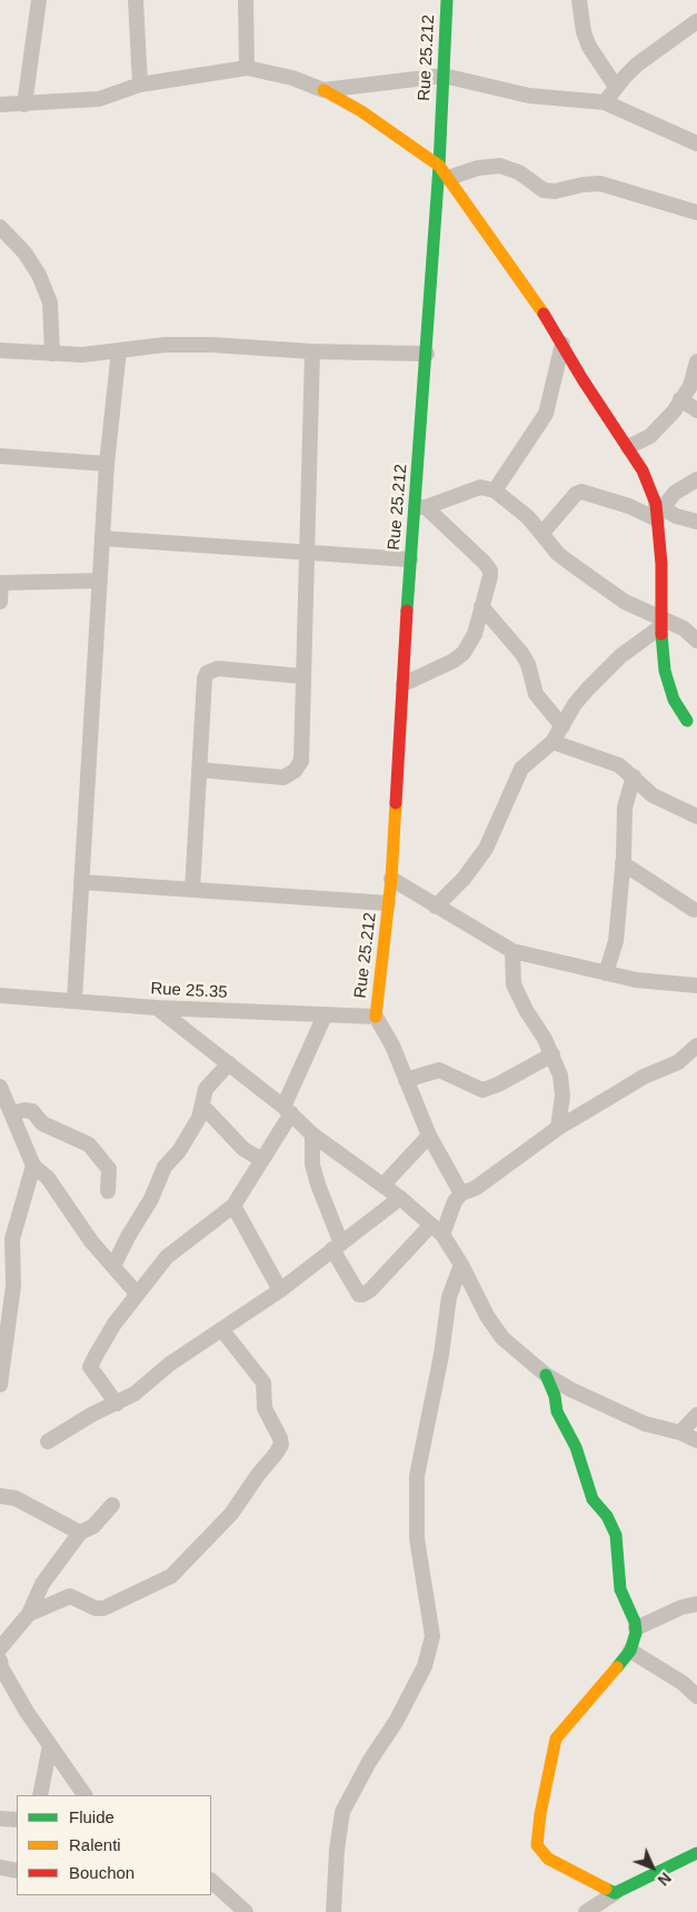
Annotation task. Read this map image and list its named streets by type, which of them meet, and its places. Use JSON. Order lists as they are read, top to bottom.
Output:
{
  "streets": {
    "street": ["Rue 25.212", "Rue 25.35"]
  },
  "crossings": [
    ["Rue 25.212", "Rue 25.35"]
  ],
  "legend": ["Fluide", "Ralenti", "Bouchon"],
  "north": "bottom right"
}
